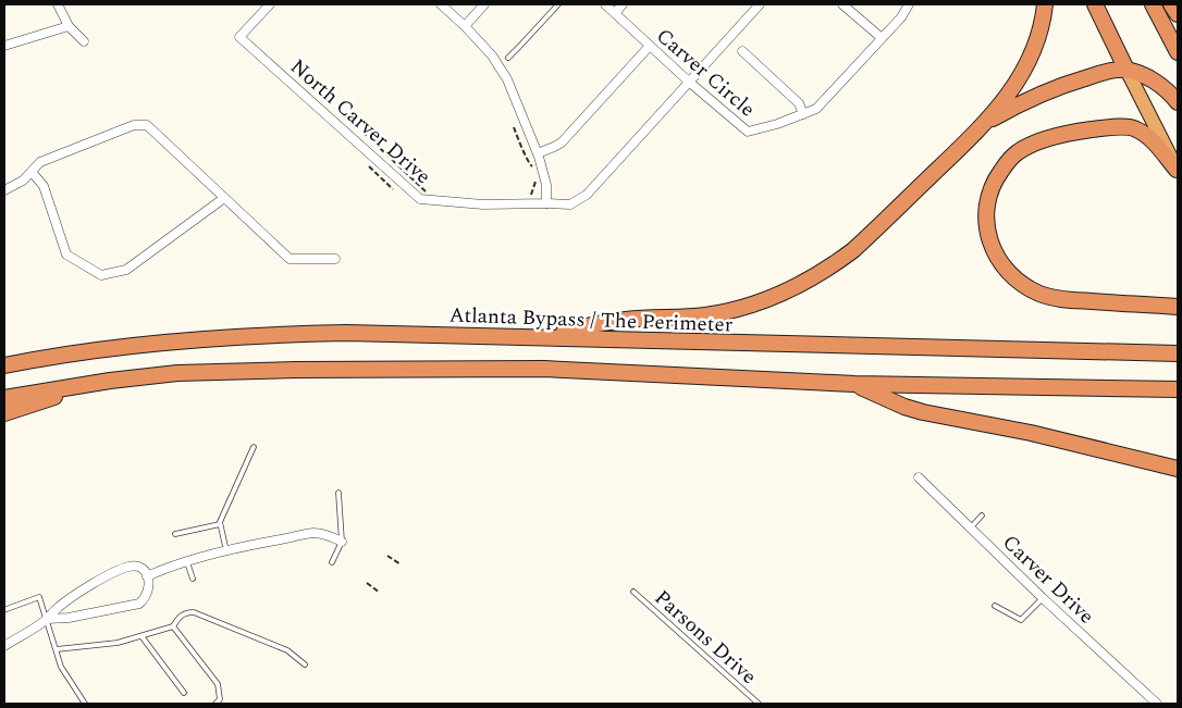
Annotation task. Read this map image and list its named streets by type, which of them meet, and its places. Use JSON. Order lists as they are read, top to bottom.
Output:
{
  "streets": {
    "highway": ["Atlanta Bypass / The Perimeter"],
    "street": ["Carver Circle", "North Carver Drive", "Carver Drive"],
    "lane": ["Parsons Drive"]
  }
}
